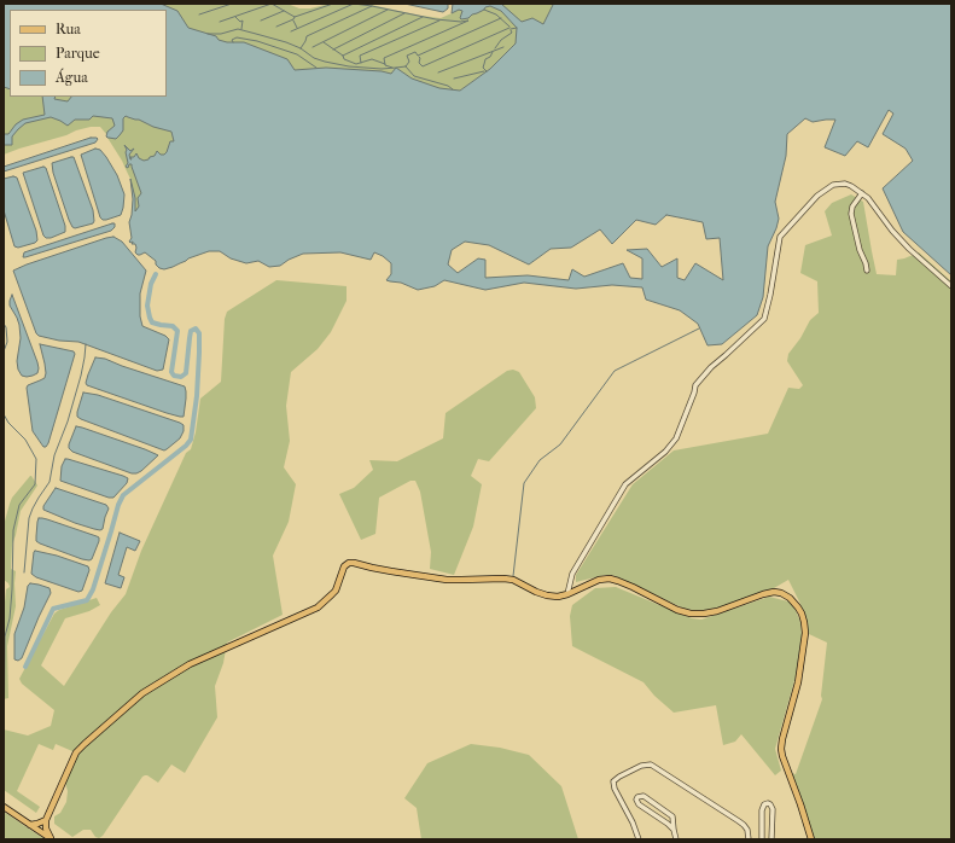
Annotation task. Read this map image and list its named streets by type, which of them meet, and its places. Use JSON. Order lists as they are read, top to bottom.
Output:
{
  "legend": ["Rua", "Parque", "Água"]
}
